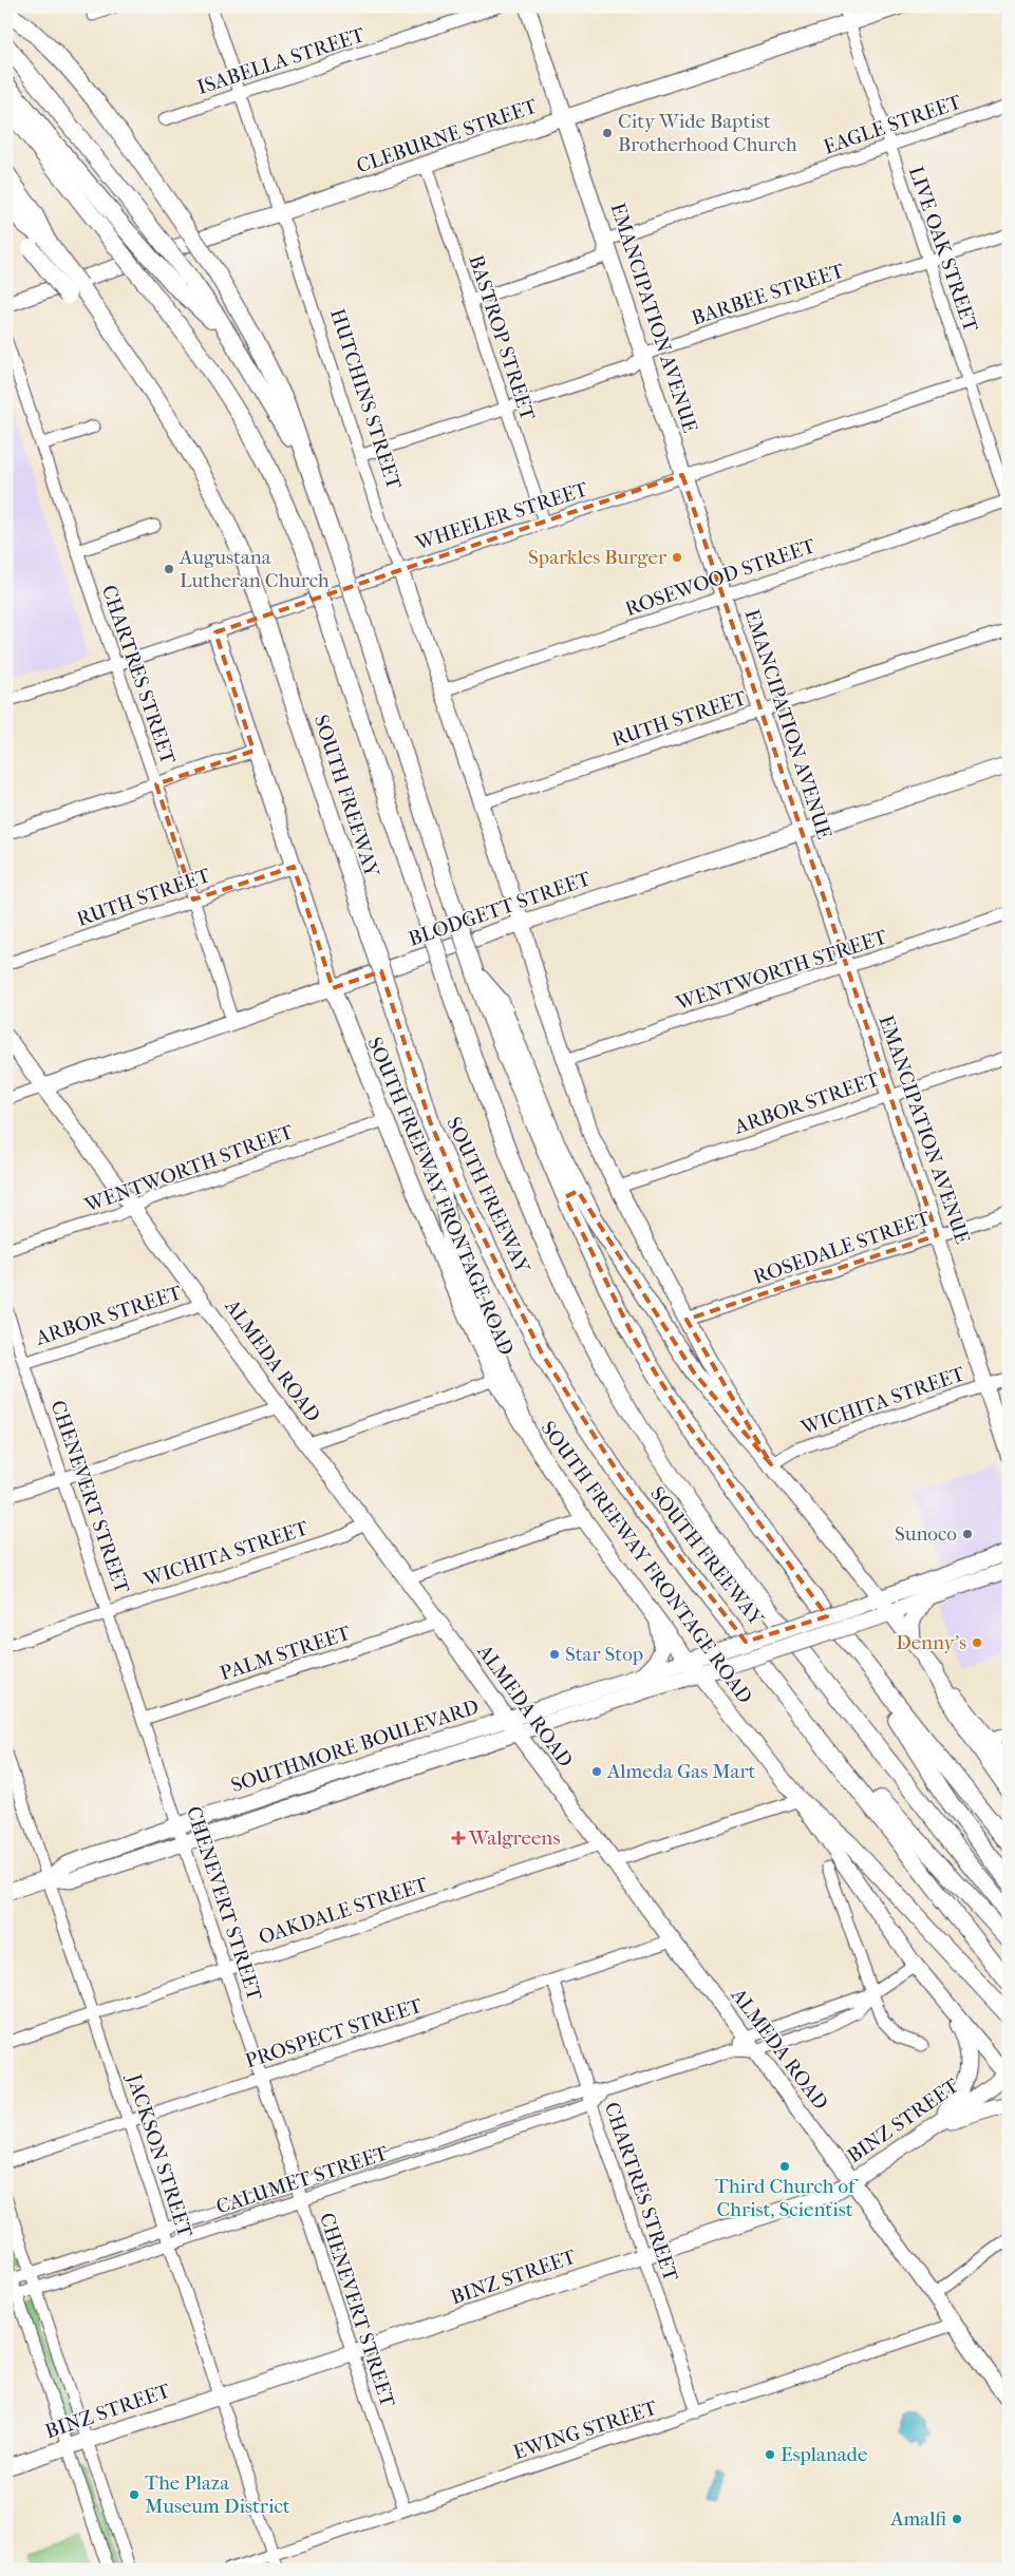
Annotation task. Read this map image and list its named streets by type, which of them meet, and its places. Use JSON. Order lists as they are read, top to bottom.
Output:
{
  "streets": {
    "highway": ["SOUTH FREEWAY"],
    "main road": [
      "CLEBURNE STREET",
      "EMANCIPATION AVENUE",
      "HUTCHINS STREET",
      "BLODGETT STREET",
      "SOUTH FREEWAY FRONTAGE ROAD",
      "ALMEDA ROAD",
      "SOUTHMORE BOULEVARD",
      "BINZ STREET"
    ],
    "street": [
      "ISABELLA STREET",
      "EAGLE STREET",
      "LIVE OAK STREET",
      "BARBEE STREET",
      "BASTROP STREET",
      "WHEELER STREET",
      "ROSEWOOD STREET",
      "CHARTRES STREET",
      "RUTH STREET",
      "WENTWORTH STREET",
      "ARBOR STREET",
      "ROSEDALE STREET",
      "WICHITA STREET",
      "CHENEVERT STREET",
      "PALM STREET",
      "OAKDALE STREET",
      "PROSPECT STREET",
      "JACKSON STREET",
      "CALUMET STREET",
      "EWING STREET"
    ]
  },
  "crossings": [
    ["ISABELLA STREET", "HUTCHINS STREET"],
    ["EAGLE STREET", "LIVE OAK STREET"],
    ["EAGLE STREET", "EMANCIPATION AVENUE"],
    ["CLEBURNE STREET", "LIVE OAK STREET"],
    ["CLEBURNE STREET", "EMANCIPATION AVENUE"],
    ["CLEBURNE STREET", "BASTROP STREET"],
    ["CLEBURNE STREET", "HUTCHINS STREET"],
    ["LIVE OAK STREET", "BARBEE STREET"],
    ["LIVE OAK STREET", "WHEELER STREET"],
    ["LIVE OAK STREET", "ROSEWOOD STREET"],
    ["BARBEE STREET", "EMANCIPATION AVENUE"],
    ["BARBEE STREET", "BASTROP STREET"],
    ["BARBEE STREET", "HUTCHINS STREET"],
    ["EMANCIPATION AVENUE", "WHEELER STREET"],
    ["EMANCIPATION AVENUE", "ROSEWOOD STREET"],
    ["EMANCIPATION AVENUE", "RUTH STREET"],
    ["EMANCIPATION AVENUE", "BLODGETT STREET"],
    ["EMANCIPATION AVENUE", "WENTWORTH STREET"],
    ["EMANCIPATION AVENUE", "ARBOR STREET"],
    ["EMANCIPATION AVENUE", "ROSEDALE STREET"],
    ["EMANCIPATION AVENUE", "WICHITA STREET"],
    ["BASTROP STREET", "WHEELER STREET"],
    ["HUTCHINS STREET", "WHEELER STREET"],
    ["HUTCHINS STREET", "ROSEWOOD STREET"],
    ["HUTCHINS STREET", "RUTH STREET"],
    ["WHEELER STREET", "CHARTRES STREET"],
    ["WHEELER STREET", "SOUTH FREEWAY FRONTAGE ROAD"],
    ["CHARTRES STREET", "RUTH STREET"],
    ["CHARTRES STREET", "BLODGETT STREET"],
    ["CHARTRES STREET", "PROSPECT STREET"],
    ["CHARTRES STREET", "BINZ STREET"],
    ["CHARTRES STREET", "CALUMET STREET"],
    ["CHARTRES STREET", "EWING STREET"],
    ["RUTH STREET", "SOUTH FREEWAY FRONTAGE ROAD"],
    ["BLODGETT STREET", "SOUTH FREEWAY FRONTAGE ROAD"],
    ["BLODGETT STREET", "ALMEDA ROAD"],
    ["WENTWORTH STREET", "SOUTH FREEWAY FRONTAGE ROAD"],
    ["WENTWORTH STREET", "ALMEDA ROAD"],
    ["ARBOR STREET", "ALMEDA ROAD"],
    ["ARBOR STREET", "CHENEVERT STREET"],
    ["SOUTH FREEWAY FRONTAGE ROAD", "SOUTHMORE BOULEVARD"],
    ["SOUTH FREEWAY FRONTAGE ROAD", "BINZ STREET"],
    ["ALMEDA ROAD", "WICHITA STREET"],
    ["ALMEDA ROAD", "PALM STREET"],
    ["ALMEDA ROAD", "SOUTHMORE BOULEVARD"],
    ["ALMEDA ROAD", "OAKDALE STREET"],
    ["ALMEDA ROAD", "PROSPECT STREET"],
    ["ALMEDA ROAD", "BINZ STREET"],
    ["ALMEDA ROAD", "CALUMET STREET"],
    ["ALMEDA ROAD", "EWING STREET"],
    ["WICHITA STREET", "CHENEVERT STREET"],
    ["CHENEVERT STREET", "PALM STREET"],
    ["CHENEVERT STREET", "SOUTHMORE BOULEVARD"],
    ["CHENEVERT STREET", "OAKDALE STREET"],
    ["CHENEVERT STREET", "PROSPECT STREET"],
    ["CHENEVERT STREET", "BINZ STREET"],
    ["CHENEVERT STREET", "CALUMET STREET"],
    ["CHENEVERT STREET", "EWING STREET"],
    ["SOUTHMORE BOULEVARD", "JACKSON STREET"],
    ["OAKDALE STREET", "JACKSON STREET"],
    ["PROSPECT STREET", "JACKSON STREET"],
    ["BINZ STREET", "JACKSON STREET"],
    ["JACKSON STREET", "CALUMET STREET"],
    ["JACKSON STREET", "EWING STREET"]
  ],
  "places": {
    "other": [
      "City Wide Baptist Brotherhood Church",
      "Sparkles Burger",
      "Augustana Lutheran Church",
      "Sunoco",
      "Denny's",
      "Star Stop",
      "Almeda Gas Mart",
      "Third Church of Christ, Scientist",
      "Esplanade",
      "The Plaza Museum District",
      "Amalfi"
    ],
    "health": ["Walgreens"]
  }
}
